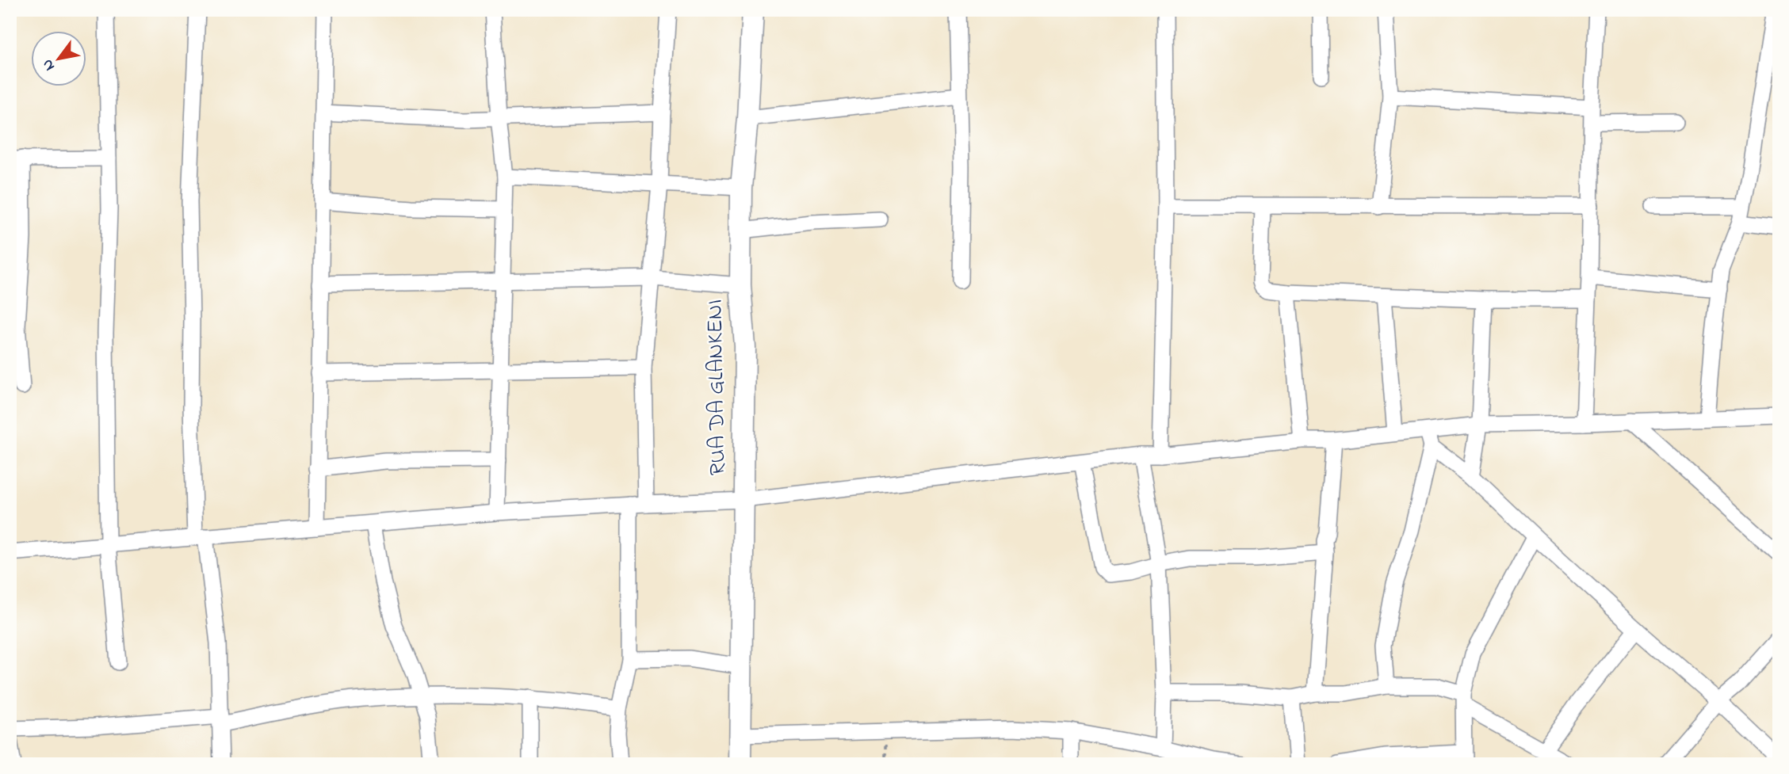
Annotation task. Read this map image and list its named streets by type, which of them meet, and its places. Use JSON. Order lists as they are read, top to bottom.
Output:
{
  "streets": {
    "street": ["RUA DA GLANKENI"]
  },
  "north": "bottom left"
}
